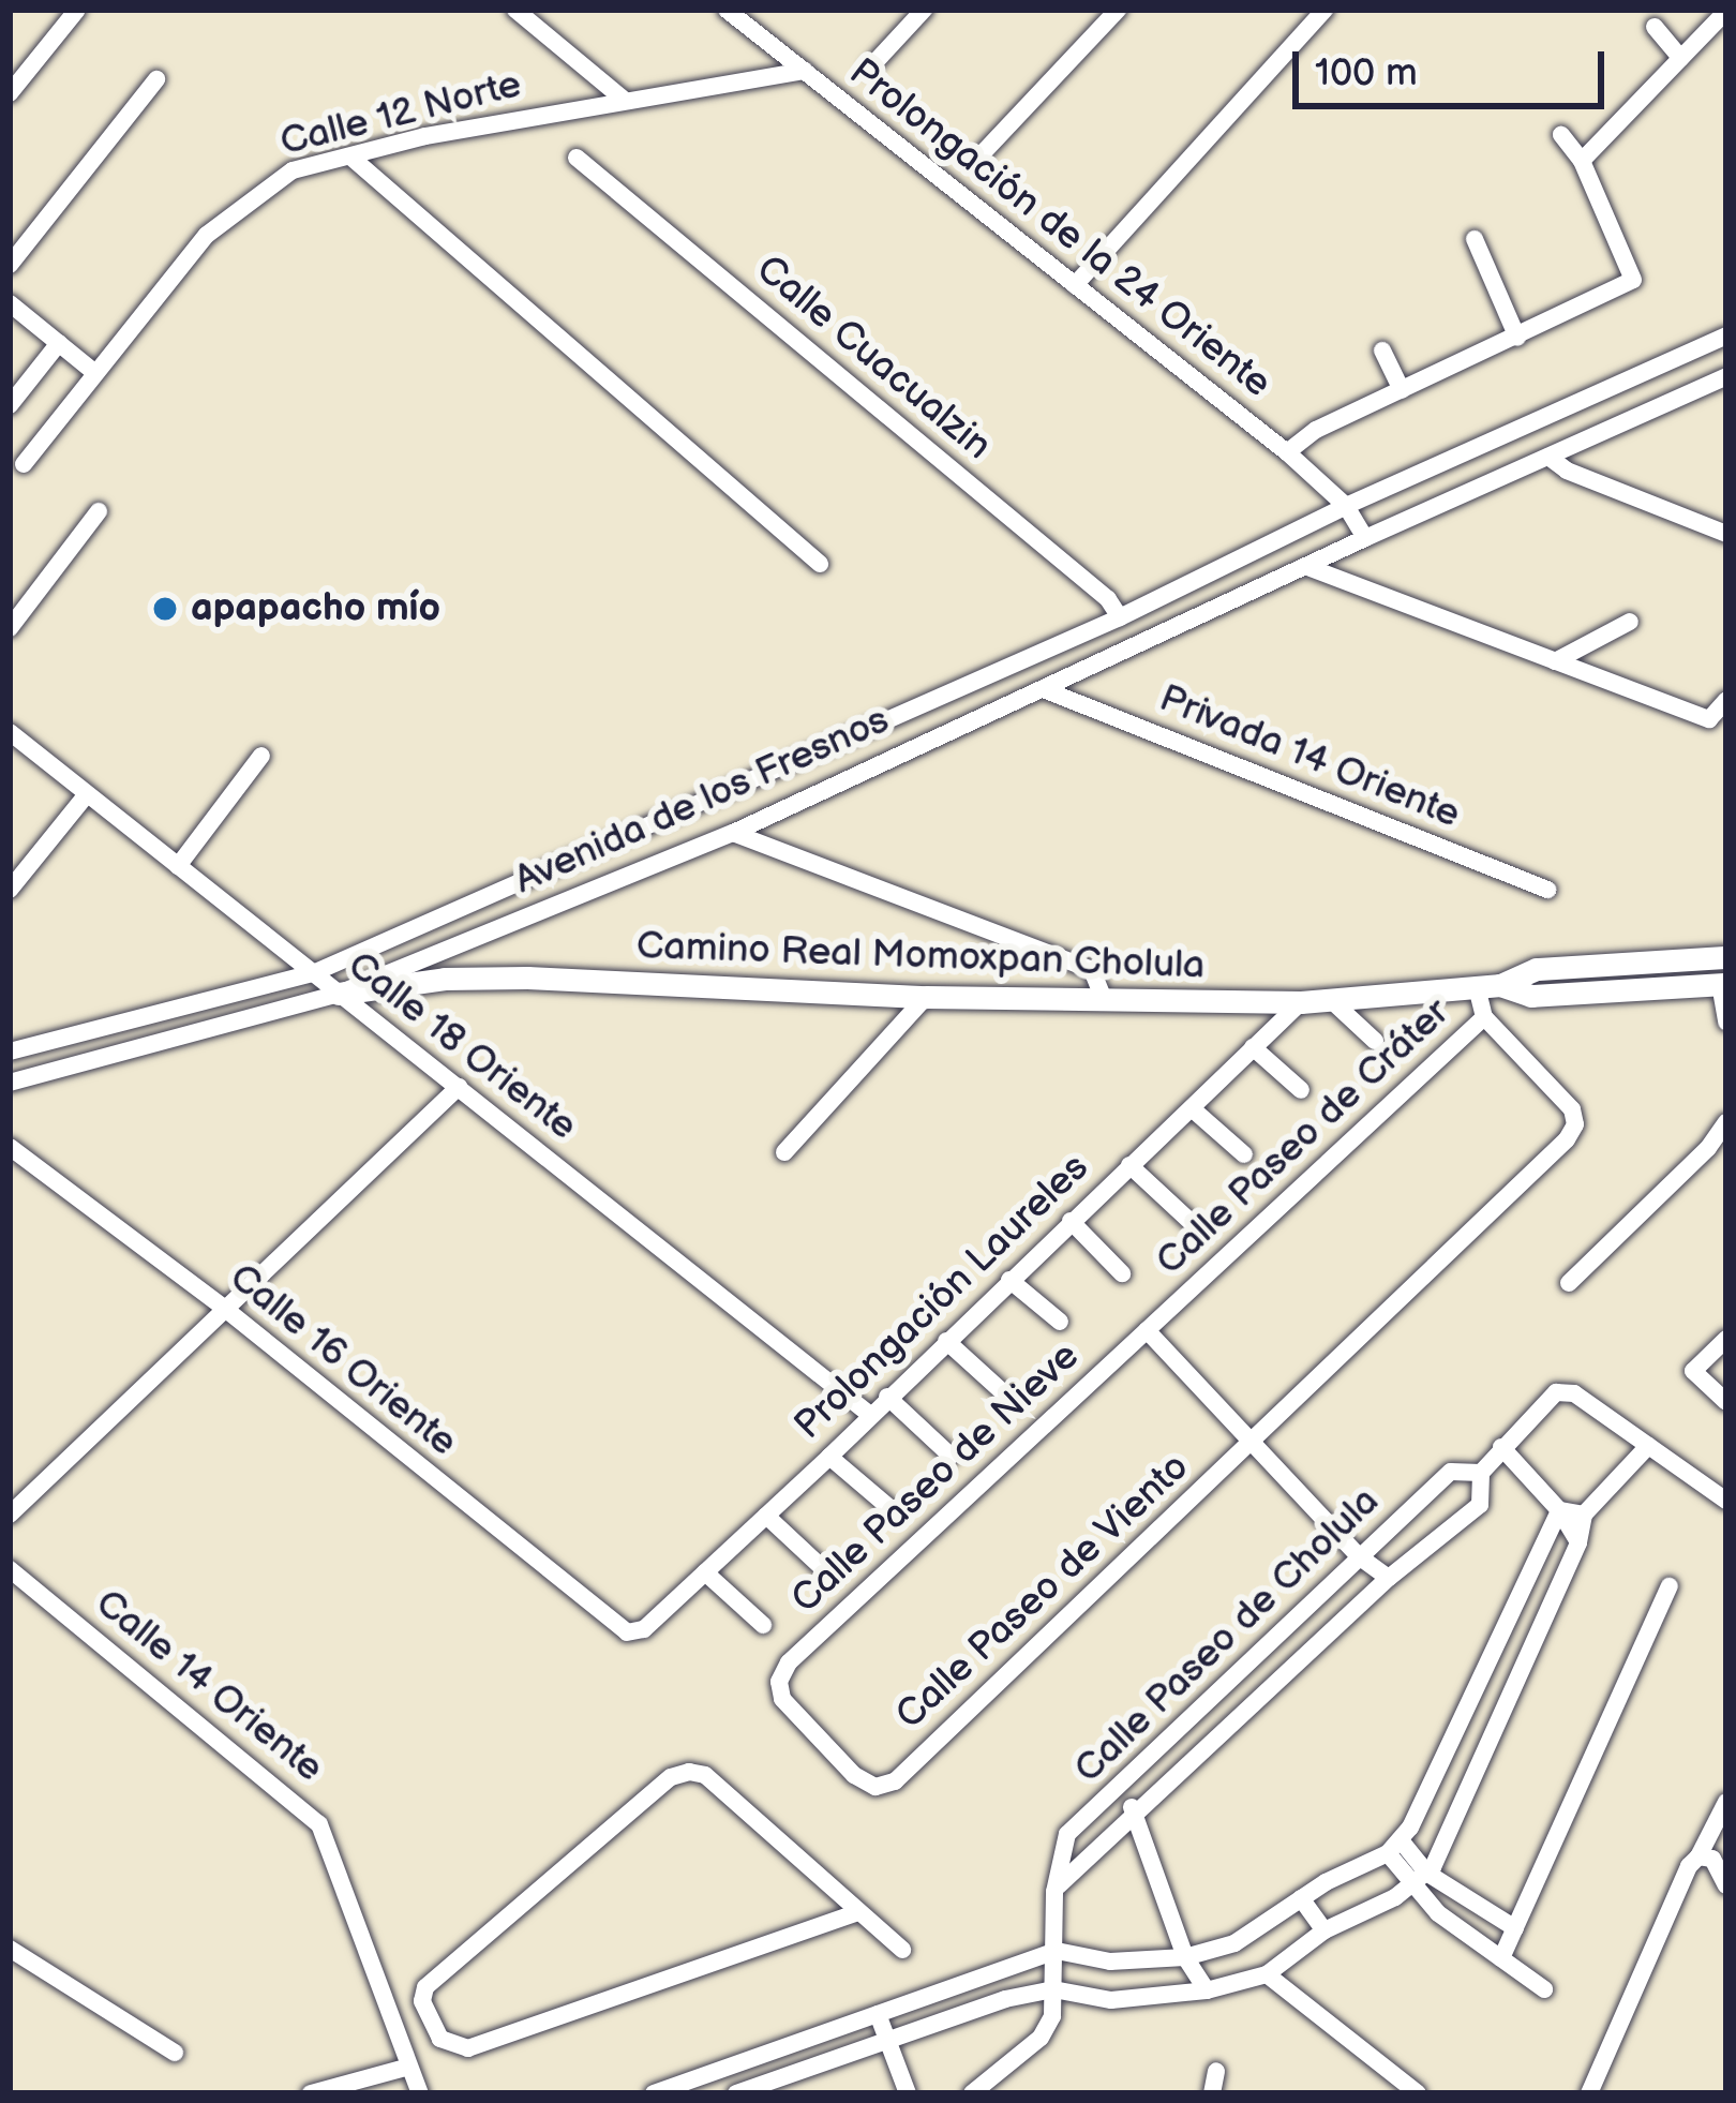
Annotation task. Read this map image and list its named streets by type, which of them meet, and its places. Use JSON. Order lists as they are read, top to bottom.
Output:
{
  "streets": {
    "street": [
      "Calle 12 Norte",
      "Prolongación de la 24 Oriente",
      "Calle Cuacualzin",
      "Privada 14 Oriente",
      "Avenida de los Fresnos",
      "Camino Real Momoxpan Cholula",
      "Calle 18 Oriente",
      "Calle Paseo de Cráter",
      "Prolongación Laureles",
      "Calle 16 Oriente",
      "Calle Paseo de Nieve",
      "Calle Paseo de Viento",
      "Calle Paseo de Cholula",
      "Calle 14 Oriente"
    ]
  },
  "crossings": [
    ["Calle 12 Norte", "Prolongación de la 24 Oriente"],
    ["Prolongación de la 24 Oriente", "Avenida de los Fresnos"],
    ["Calle Cuacualzin", "Avenida de los Fresnos"],
    ["Privada 14 Oriente", "Avenida de los Fresnos"],
    ["Avenida de los Fresnos", "Camino Real Momoxpan Cholula"],
    ["Avenida de los Fresnos", "Calle 18 Oriente"],
    ["Camino Real Momoxpan Cholula", "Calle 18 Oriente"],
    ["Camino Real Momoxpan Cholula", "Calle Paseo de Cráter"],
    ["Camino Real Momoxpan Cholula", "Prolongación Laureles"],
    ["Calle 18 Oriente", "Prolongación Laureles"],
    ["Calle Paseo de Cráter", "Calle Paseo de Nieve"],
    ["Calle Paseo de Cráter", "Calle Paseo de Viento"],
    ["Prolongación Laureles", "Calle 16 Oriente"],
    ["Calle Paseo de Nieve", "Calle Paseo de Viento"]
  ],
  "places": ["apapacho mío"],
  "scale_bar": "100 m"
}
